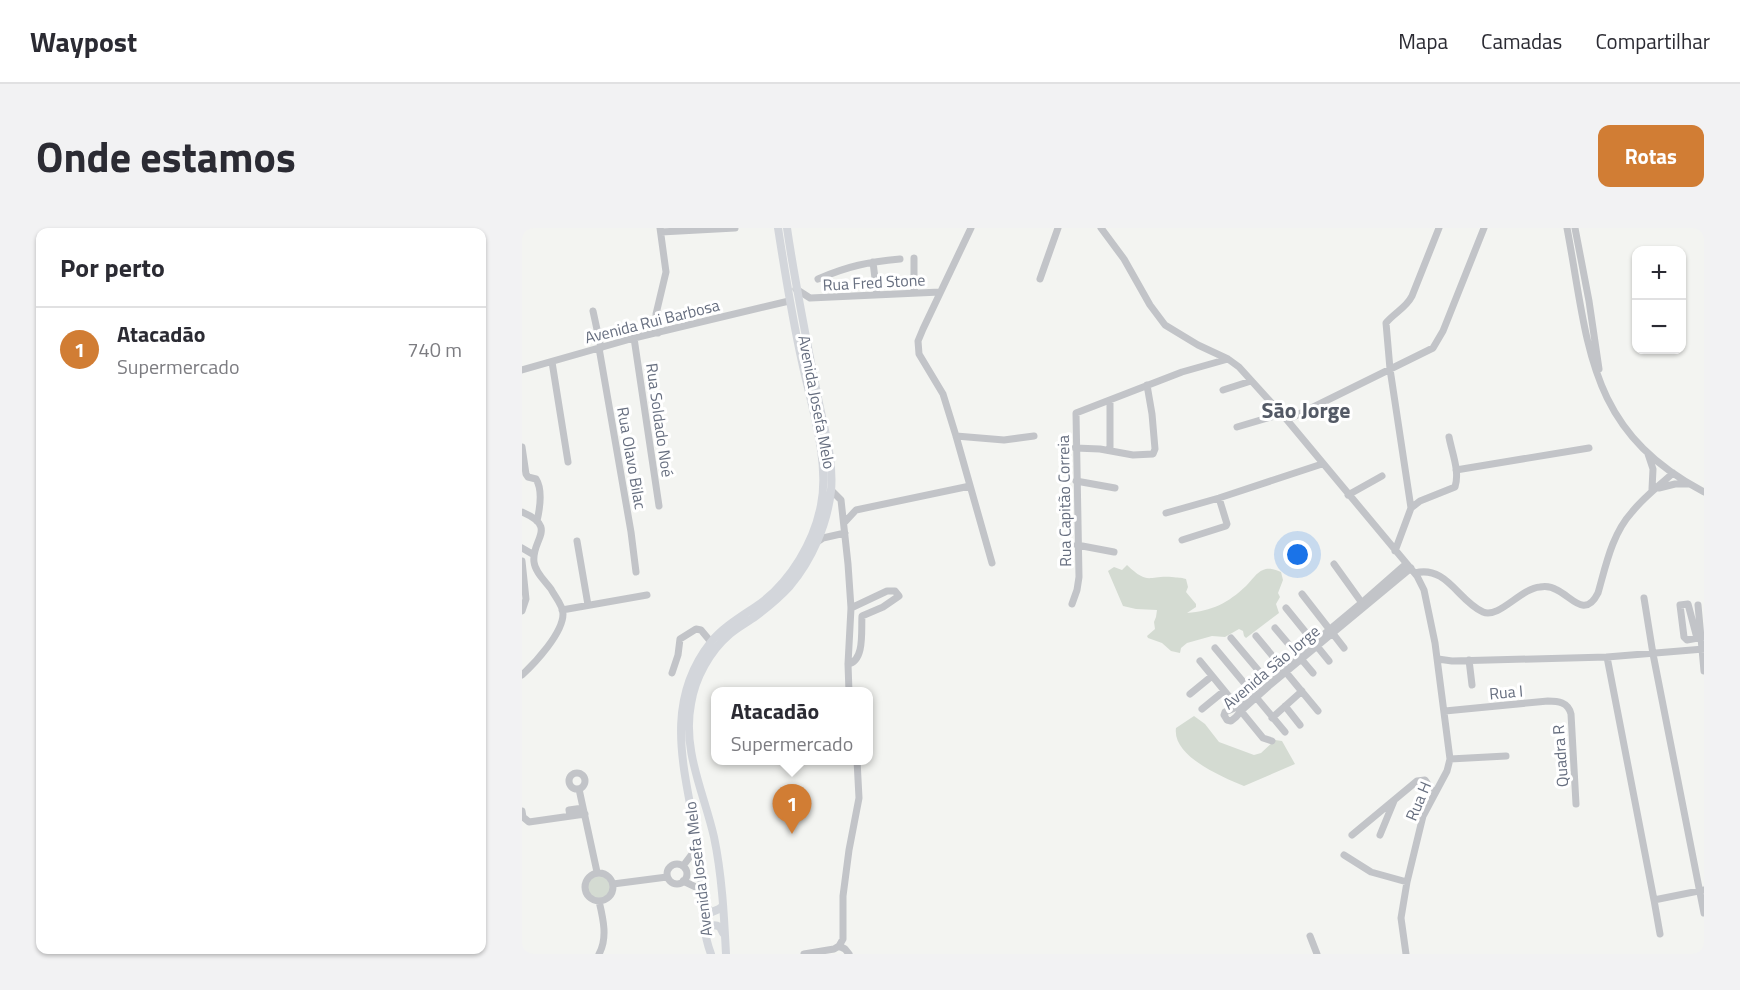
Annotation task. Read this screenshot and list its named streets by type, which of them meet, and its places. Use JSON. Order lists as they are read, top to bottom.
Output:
{
  "streets": {
    "main road": ["Avenida Josefa Melo"],
    "street": [
      "Rua Fred Stone",
      "Avenida Rui Barbosa",
      "Rua Soldado Noé",
      "Rua Olavo Bilac",
      "Rua Capitão Correia",
      "Avenida São Jorge",
      "Rua I",
      "Quadra R",
      "Rua H"
    ]
  },
  "crossings": [
    ["Rua Fred Stone", "Avenida Josefa Melo"],
    ["Avenida Rui Barbosa", "Avenida Josefa Melo"],
    ["Avenida Rui Barbosa", "Rua Soldado Noé"],
    ["Avenida Rui Barbosa", "Rua Olavo Bilac"],
    ["Rua Capitão Correia", "Rua H"],
    ["Avenida São Jorge", "Rua H"],
    ["Rua I", "Quadra R"],
    ["Rua I", "Rua H"]
  ],
  "districts": ["São Jorge"],
  "page": {
    "header": "Waypost",
    "nav": ["Mapa", "Camadas", "Compartilhar"],
    "title": "Onde estamos",
    "buttons": "Rotas",
    "heading": "Por perto",
    "map_buttons": ["+", "−"],
    "list": [
      {
        "mark": "1",
        "name": "Atacadão",
        "note": "Supermercado",
        "value": "740 m"
      }
    ],
    "popup": ["Atacadão", "Supermercado"],
    "pins": "1"
  }
}
